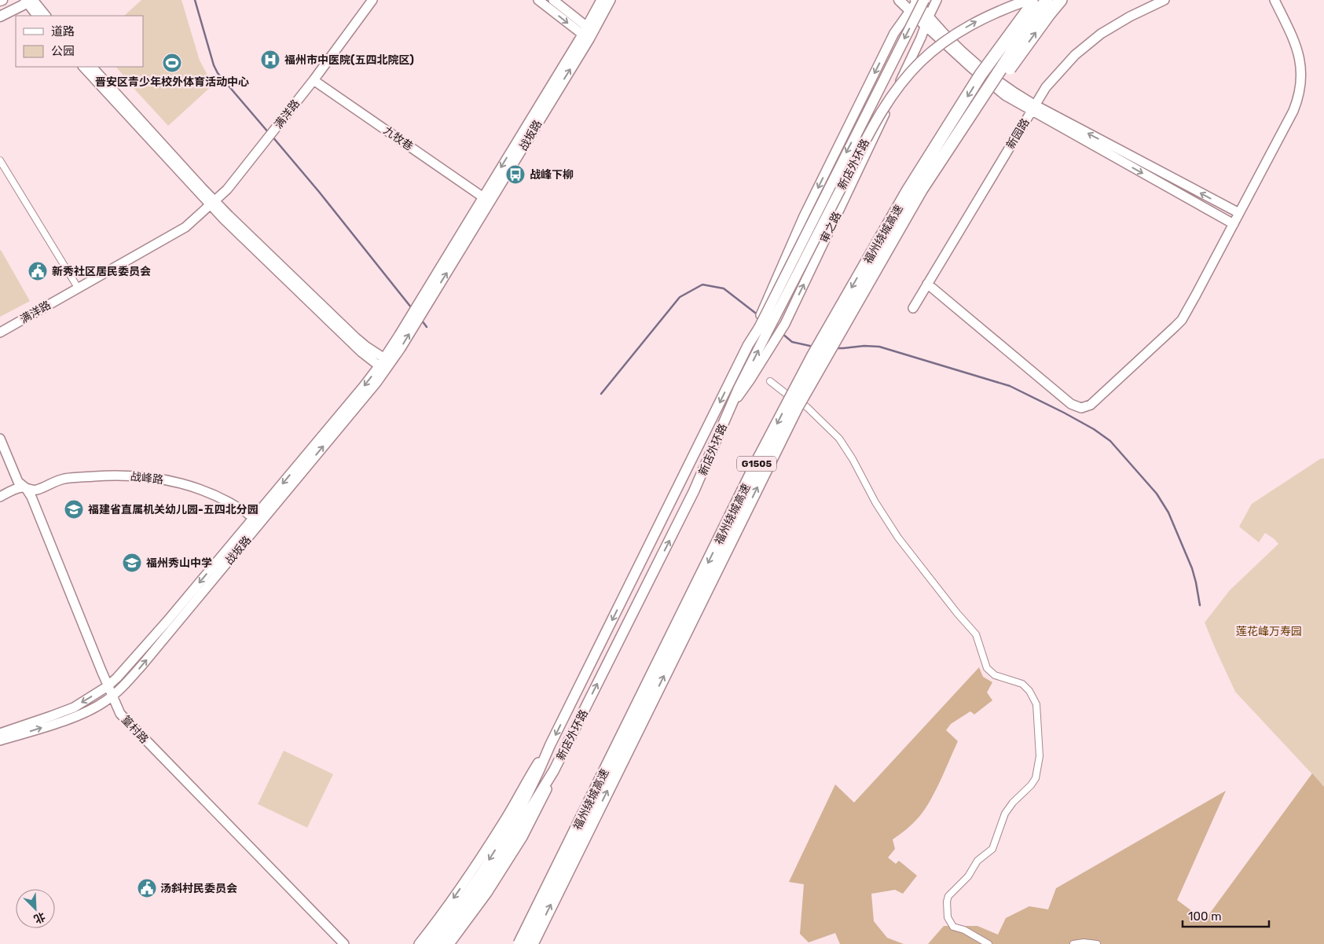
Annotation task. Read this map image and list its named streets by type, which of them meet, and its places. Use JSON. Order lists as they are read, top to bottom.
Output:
{
  "streets": {
    "highway": ["福州绕城高速", "G1505"],
    "main road": [
      "满洋路",
      "新园路",
      "战坂路",
      "九牧巷",
      "新店外环路",
      "审之路",
      "战峰路",
      "篁村路"
    ]
  },
  "crossings": [
    ["满洋路", "九牧巷"],
    ["战坂路", "九牧巷"],
    ["战坂路", "战峰路"],
    ["战坂路", "篁村路"],
    ["新店外环路", "审之路"],
    ["新店外环路", "福州绕城高速"],
    ["战峰路", "篁村路"]
  ],
  "parks": ["莲花峰万寿园"],
  "places": {
    "hospital": ["福州市中医院(五四北院区)"],
    "sports": ["晋安区青少年校外体育活动中心"],
    "bus stop": ["战峰下柳"],
    "public building": ["新秀社区居民委员会", "汤斜村民委员会"],
    "school or university": ["福建省直属机关幼儿园-五四北分园", "福州秀山中学"]
  },
  "legend": ["道路", "公园"],
  "scale_bar": "100 m",
  "north": "bottom right"
}
